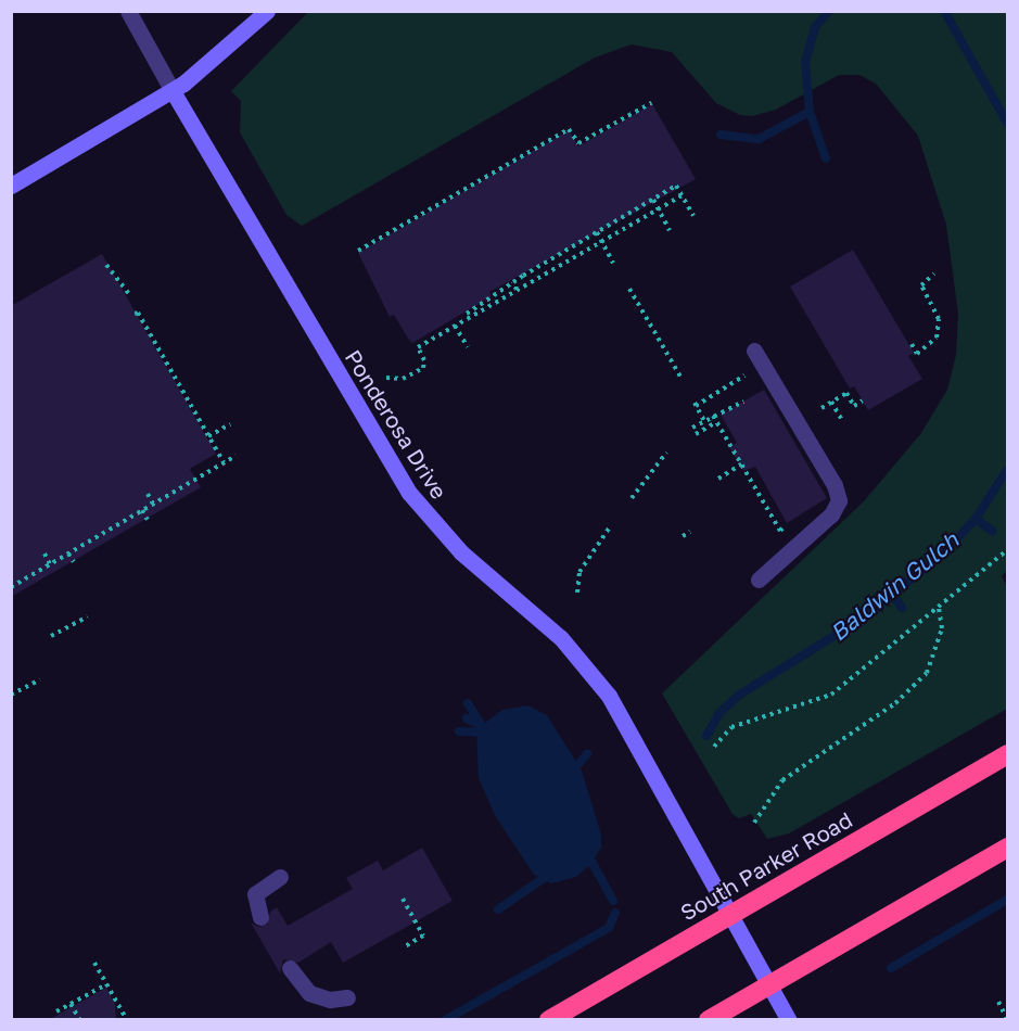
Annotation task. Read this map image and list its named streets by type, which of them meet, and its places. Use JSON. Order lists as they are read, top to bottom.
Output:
{
  "streets": {
    "highway": ["South Parker Road"],
    "street": ["Ponderosa Drive"]
  },
  "crossings": [
    ["Ponderosa Drive", "South Parker Road"]
  ],
  "water": ["Baldwin Gulch"]
}
